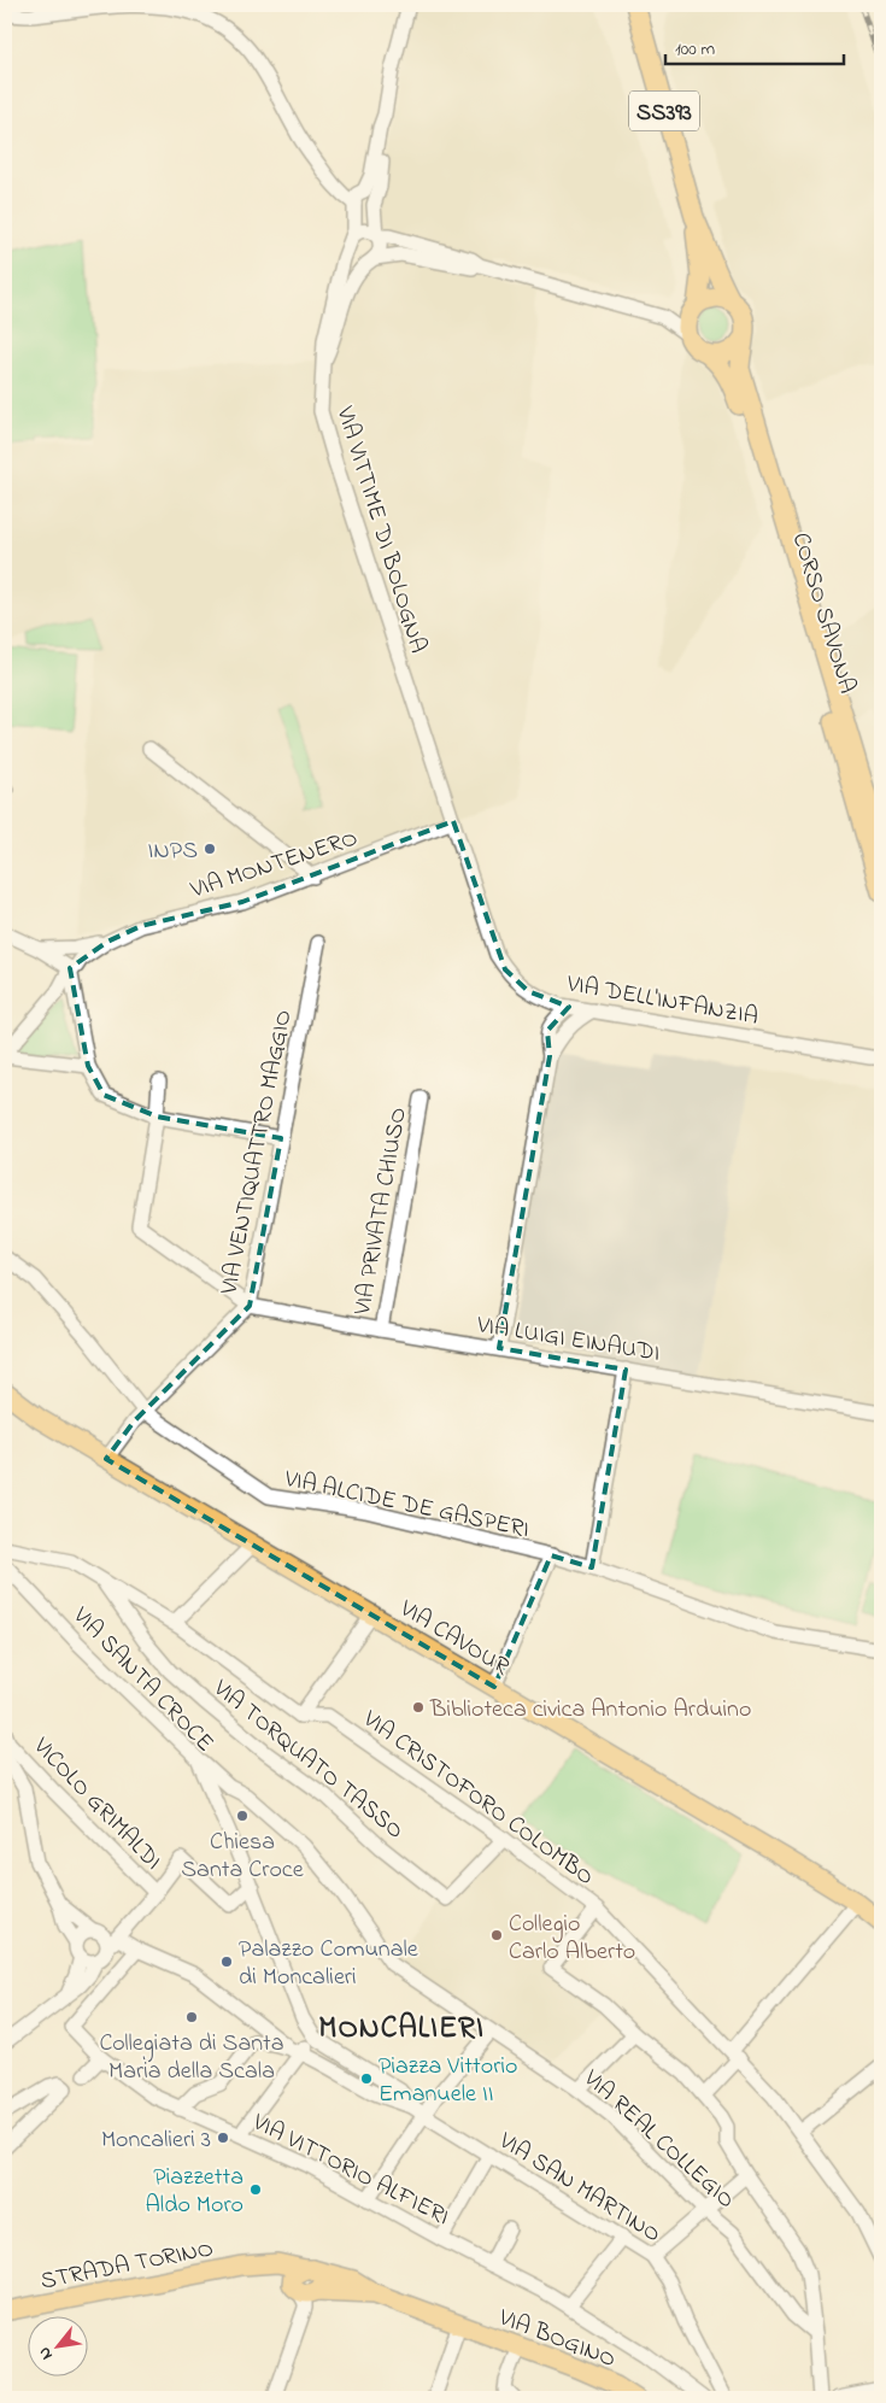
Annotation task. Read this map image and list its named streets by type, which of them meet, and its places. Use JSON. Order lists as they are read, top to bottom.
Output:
{
  "streets": {
    "main road": [
      "SS393",
      "CORSO SAVONA",
      "VIA CAVOUR",
      "STRADA TORINO",
      "VIA BOGINO"
    ],
    "street": [
      "VIA VITTIME DI BOLOGNA",
      "VIA MONTENERO",
      "VIA DELL'INFANZIA",
      "VIA VENTIQUATTRO MAGGIO",
      "VIA PRIVATA CHIUSO",
      "VIA LUIGI EINAUDI",
      "VIA ALCIDE DE GASPERI",
      "VIA SANTA CROCE",
      "VIA TORQUATO TASSO",
      "VIA CRISTOFORO COLOMBO",
      "VICOLO GRIMALDI",
      "VIA REAL COLLEGIO",
      "VIA VITTORIO ALFIERI",
      "VIA SAN MARTINO"
    ]
  },
  "crossings": [
    ["SS393", "CORSO SAVONA"],
    ["VIA VITTIME DI BOLOGNA", "VIA MONTENERO"],
    ["VIA VITTIME DI BOLOGNA", "VIA DELL'INFANZIA"],
    ["VIA MONTENERO", "VIA DELL'INFANZIA"],
    ["VIA VENTIQUATTRO MAGGIO", "VIA LUIGI EINAUDI"],
    ["VIA VENTIQUATTRO MAGGIO", "VIA ALCIDE DE GASPERI"],
    ["VIA VENTIQUATTRO MAGGIO", "VIA CAVOUR"],
    ["VIA PRIVATA CHIUSO", "VIA LUIGI EINAUDI"],
    ["VIA SANTA CROCE", "VIA REAL COLLEGIO"],
    ["VIA TORQUATO TASSO", "VIA CRISTOFORO COLOMBO"],
    ["STRADA TORINO", "VIA BOGINO"]
  ],
  "districts": ["MONCALIERI"],
  "places": [
    "INPS",
    "Biblioteca civica Antonio Arduino",
    "Chiesa Santa Croce",
    "Collegio Carlo Alberto",
    "Palazzo Comunale di Moncalieri",
    "Collegiata di Santa Maria della Scala",
    "Piazza Vittorio Emanuele II",
    "Moncalieri 3",
    "Piazzetta Aldo Moro"
  ],
  "scale_bar": "100 m",
  "north": "bottom left"
}
